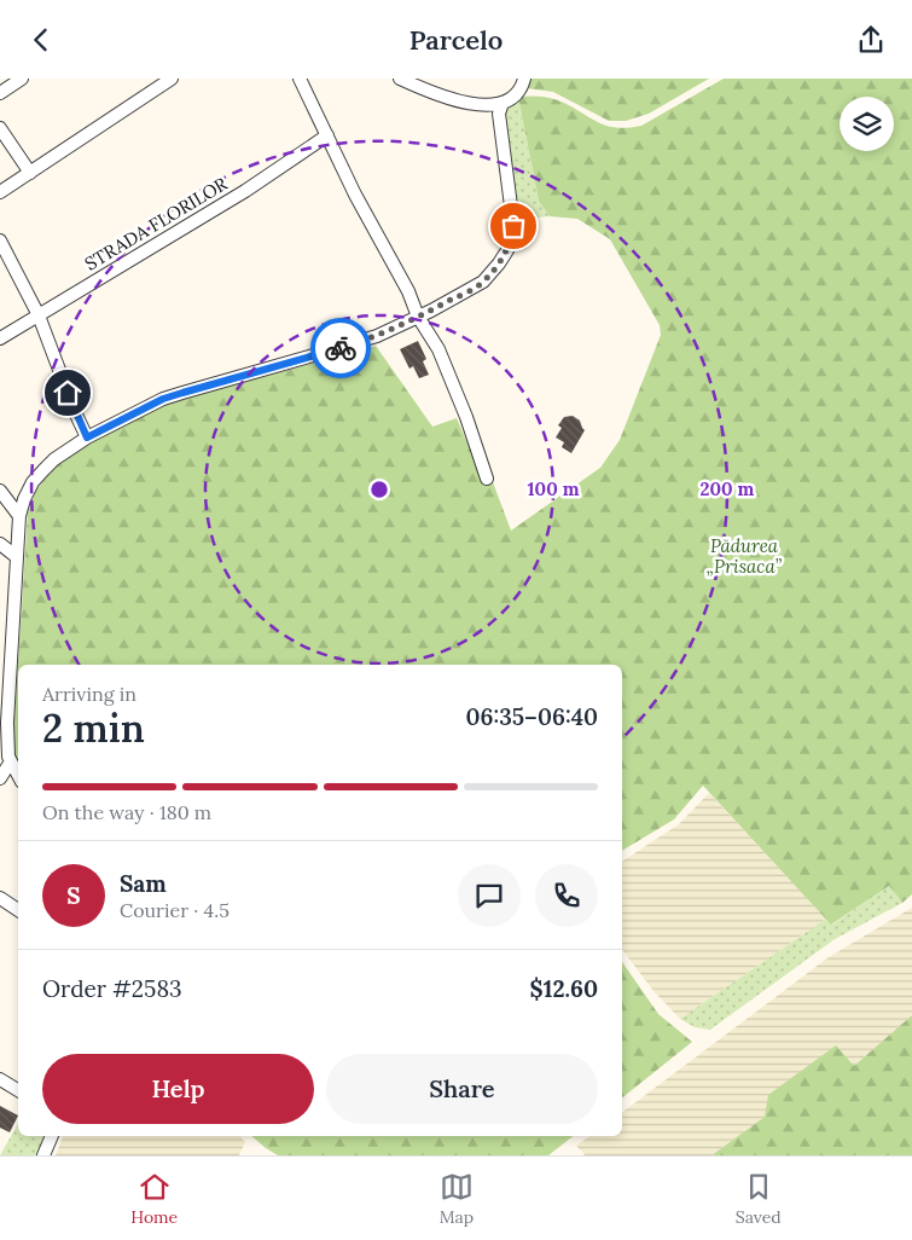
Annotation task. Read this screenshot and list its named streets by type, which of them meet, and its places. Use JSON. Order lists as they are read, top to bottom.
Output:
{
  "streets": {
    "street": ["STRADA FLORILOR"]
  },
  "parks": ["Pădurea „Prisaca”"],
  "page": {
    "header": "Parcelo",
    "heading": ["2 min", "Arriving in", "06:35–06:40"],
    "panel": [
      "Sam",
      "Courier · 4.5",
      "Order #2583",
      "$12.60"
    ],
    "bar": "On the way · 180 m",
    "round": "S",
    "buttons": ["Help", "Share"],
    "tabs": ["Home", "Map", "Saved"]
  },
  "rings": ["100 m", "200 m"]
}
